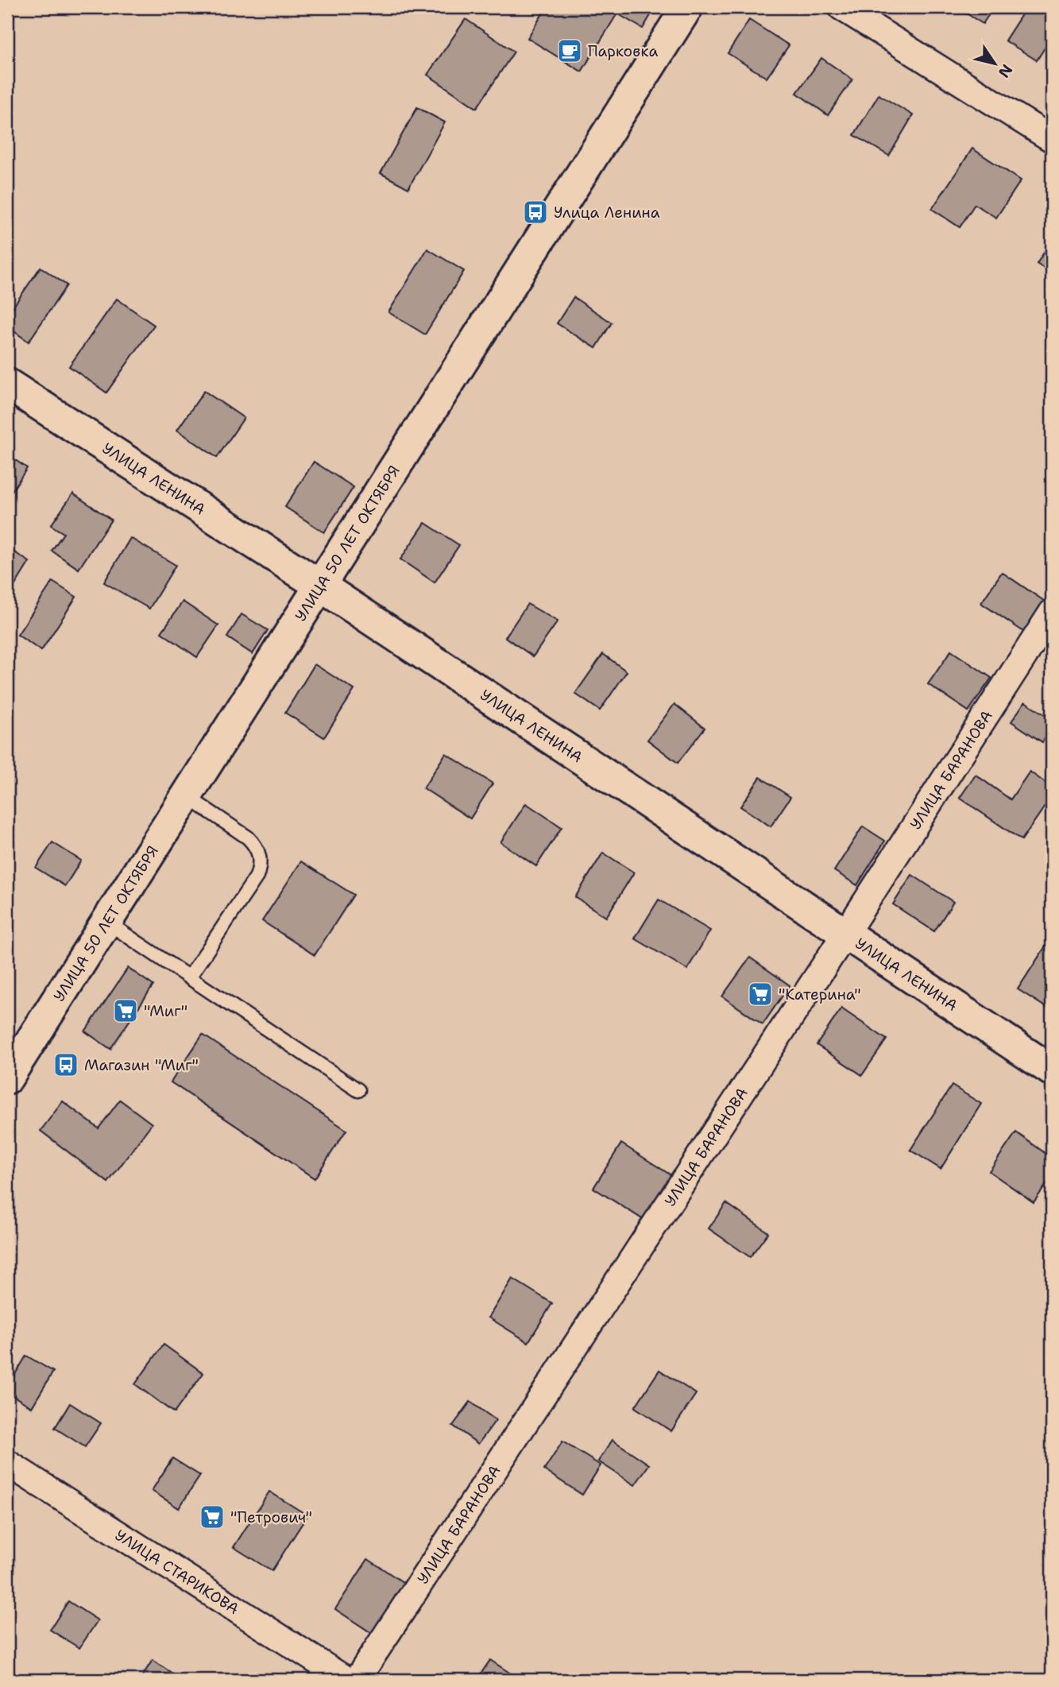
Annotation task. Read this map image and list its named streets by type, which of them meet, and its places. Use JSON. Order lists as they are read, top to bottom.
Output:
{
  "streets": {
    "main road": ["УЛИЦА ЛЕНИНА", "УЛИЦА 50 ЛЕТ ОКТЯБРЯ"],
    "street": ["УЛИЦА БАРАНОВА", "УЛИЦА СТАРИКОВА"]
  },
  "crossings": [
    ["УЛИЦА ЛЕНИНА", "УЛИЦА 50 ЛЕТ ОКТЯБРЯ"],
    ["УЛИЦА ЛЕНИНА", "УЛИЦА БАРАНОВА"]
  ],
  "places": {
    "cafe": ["Парковка"],
    "bus stop": ["Улица Ленина", "Магазин \"Миг\""],
    "supermarket": ["\"Катерина\"", "\"Миг\"", "\"Петрович\""]
  },
  "north": "bottom right"
}
